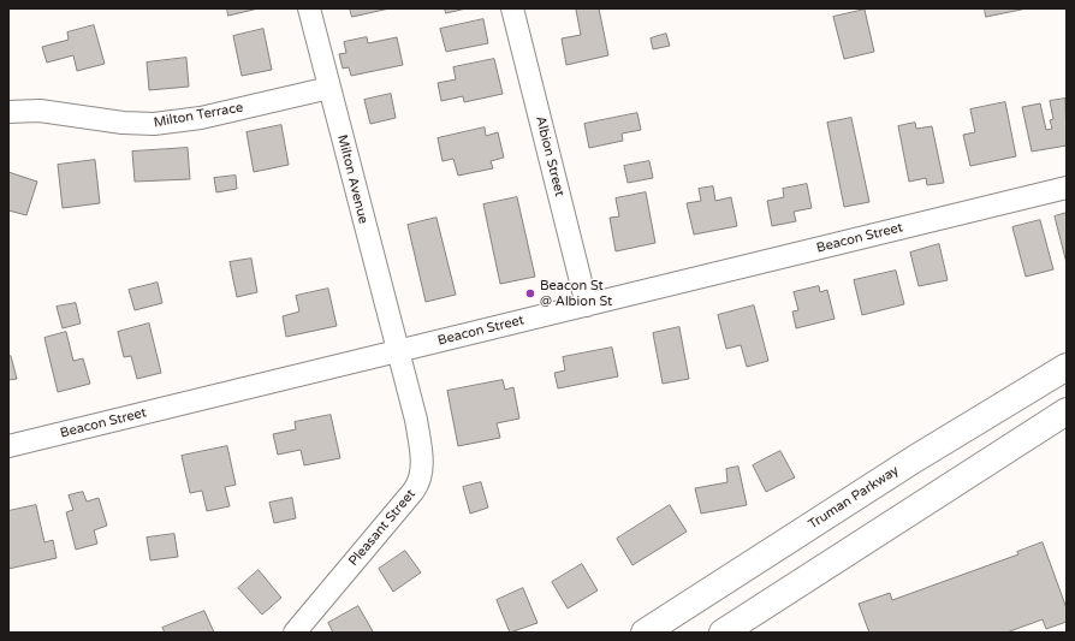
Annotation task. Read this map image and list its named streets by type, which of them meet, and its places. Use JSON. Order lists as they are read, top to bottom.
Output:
{
  "streets": {
    "main road": ["Truman Parkway"],
    "street": [
      "Milton Terrace",
      "Albion Street",
      "Milton Avenue",
      "Beacon Street",
      "Pleasant Street"
    ]
  },
  "crossings": [
    ["Milton Terrace", "Milton Avenue"],
    ["Albion Street", "Beacon Street"],
    ["Milton Avenue", "Beacon Street"],
    ["Milton Avenue", "Pleasant Street"],
    ["Beacon Street", "Pleasant Street"]
  ],
  "places": ["Beacon St @ Albion St"]
}
